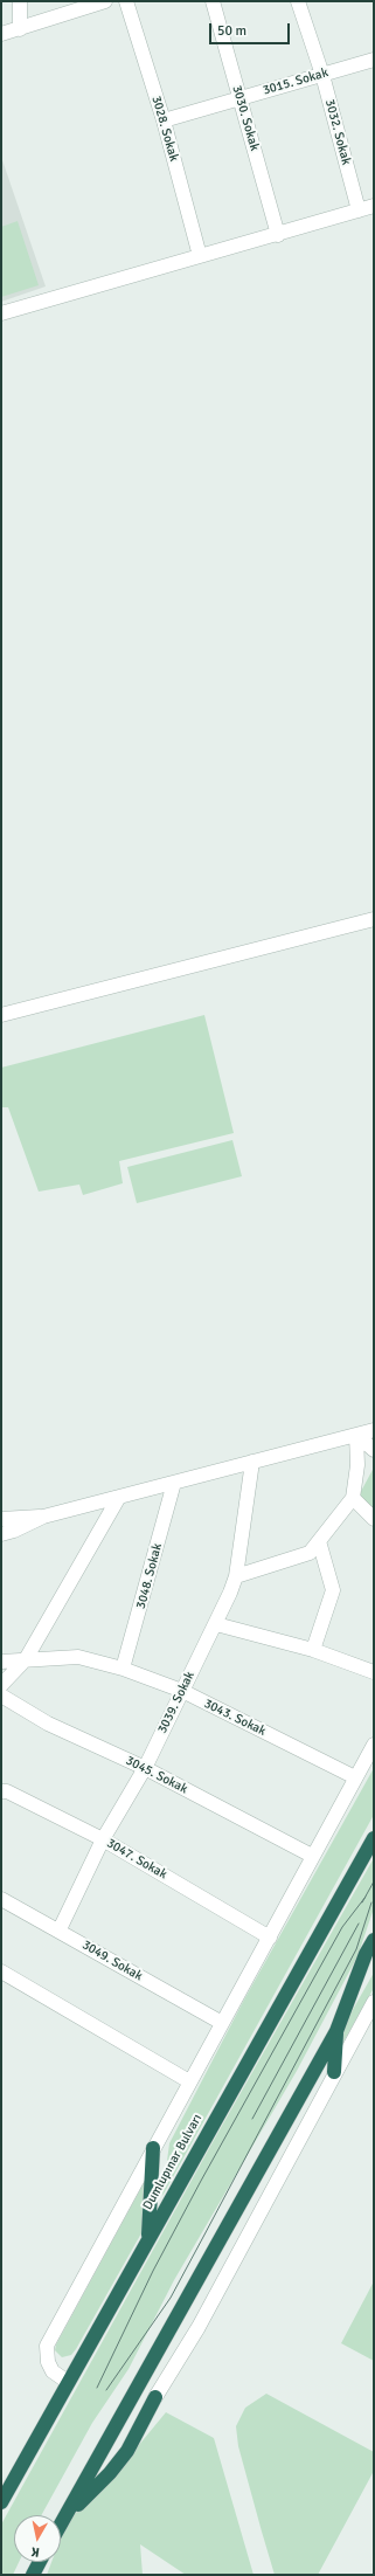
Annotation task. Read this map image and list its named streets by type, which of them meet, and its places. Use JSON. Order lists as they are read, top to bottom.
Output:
{
  "streets": {
    "highway": ["Dumlupınar Bulvarı"],
    "street": [
      "3015. Sokak",
      "3030. Sokak",
      "3028. Sokak",
      "3032. Sokak",
      "3048. Sokak",
      "3039. Sokak",
      "3043. Sokak",
      "3045. Sokak",
      "3047. Sokak",
      "3049. Sokak"
    ]
  },
  "crossings": [
    ["3015. Sokak", "3030. Sokak"],
    ["3015. Sokak", "3028. Sokak"],
    ["3015. Sokak", "3032. Sokak"],
    ["3048. Sokak", "3043. Sokak"],
    ["3039. Sokak", "3043. Sokak"],
    ["3039. Sokak", "3045. Sokak"],
    ["3039. Sokak", "3047. Sokak"],
    ["3039. Sokak", "3049. Sokak"]
  ],
  "scale_bar": "50 m",
  "north": "bottom"
}
